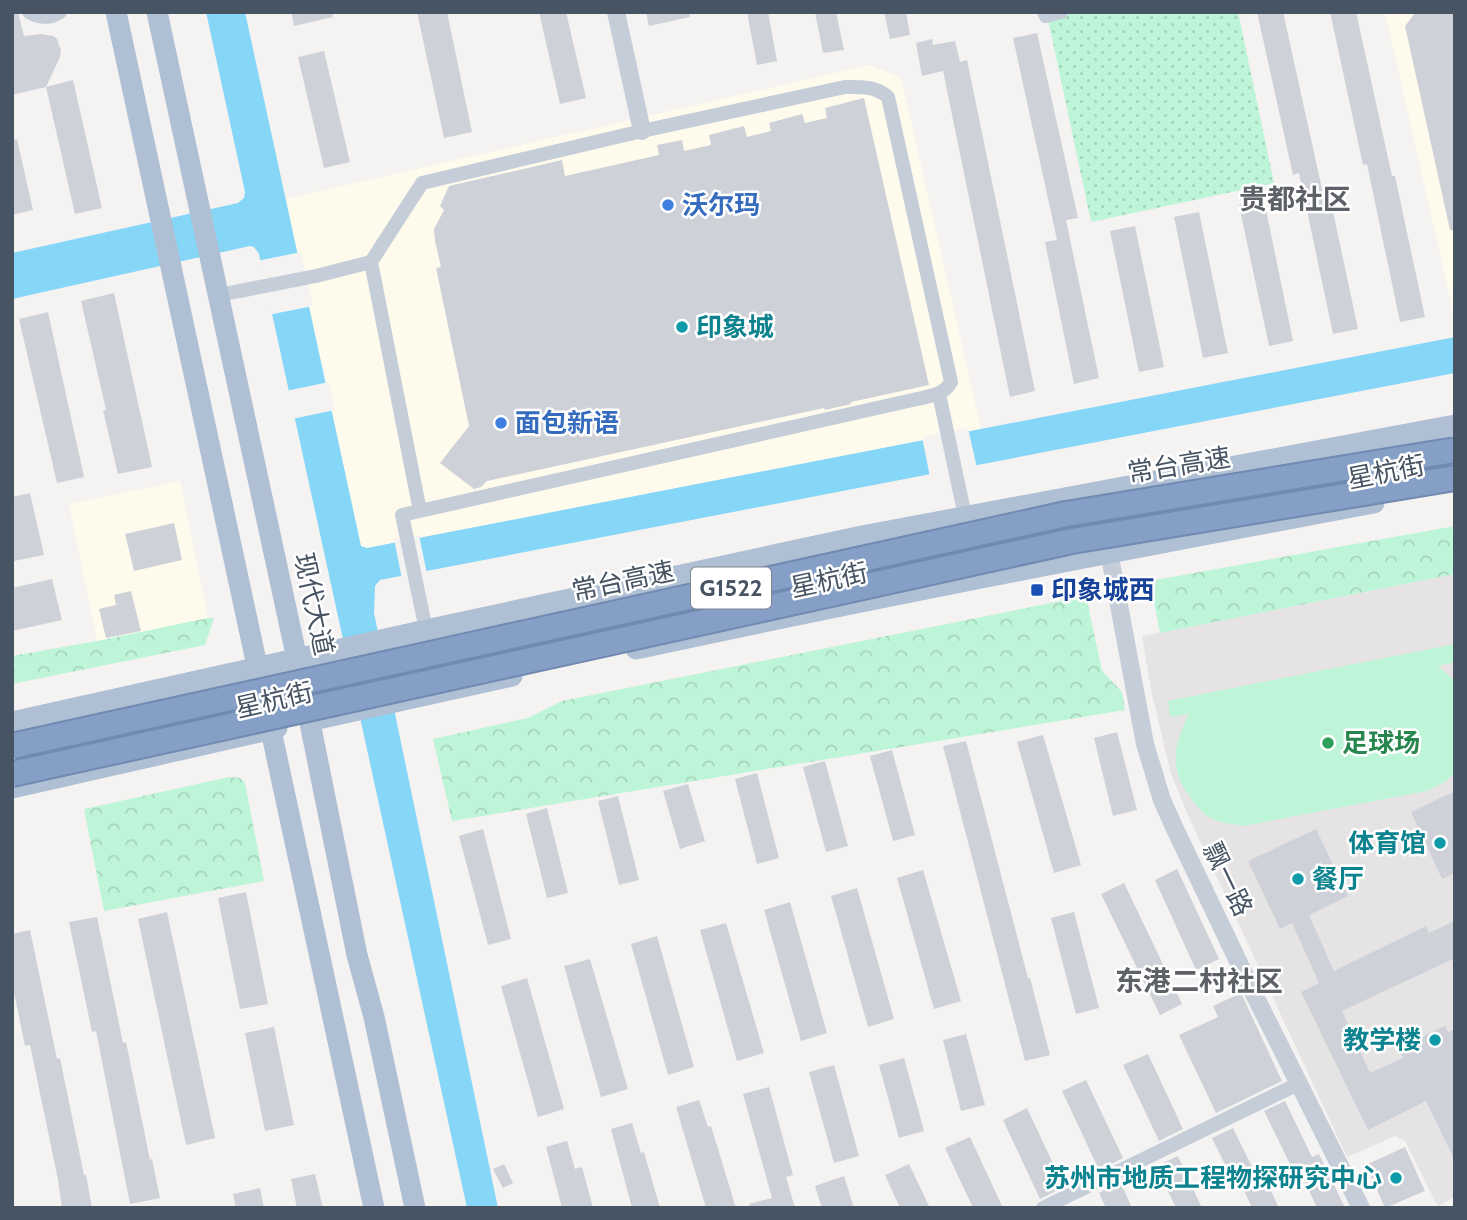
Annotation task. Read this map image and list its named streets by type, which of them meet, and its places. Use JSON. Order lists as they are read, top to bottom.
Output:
{
  "streets": {
    "highway": ["常台高速", "G1522"],
    "main road": ["星杭街", "现代大道"],
    "street": ["飘一路"]
  },
  "crossings": [
    ["星杭街", "现代大道"],
    ["星杭街", "飘一路"]
  ],
  "districts": ["贵都社区", "东港二村社区"],
  "places": {
    "other": [
      "沃尔玛",
      "印象城",
      "面包新语",
      "足球场",
      "体育馆",
      "餐厅",
      "教学楼",
      "苏州市地质工程物探研究中心"
    ],
    "transit": ["印象城西"]
  }
}
